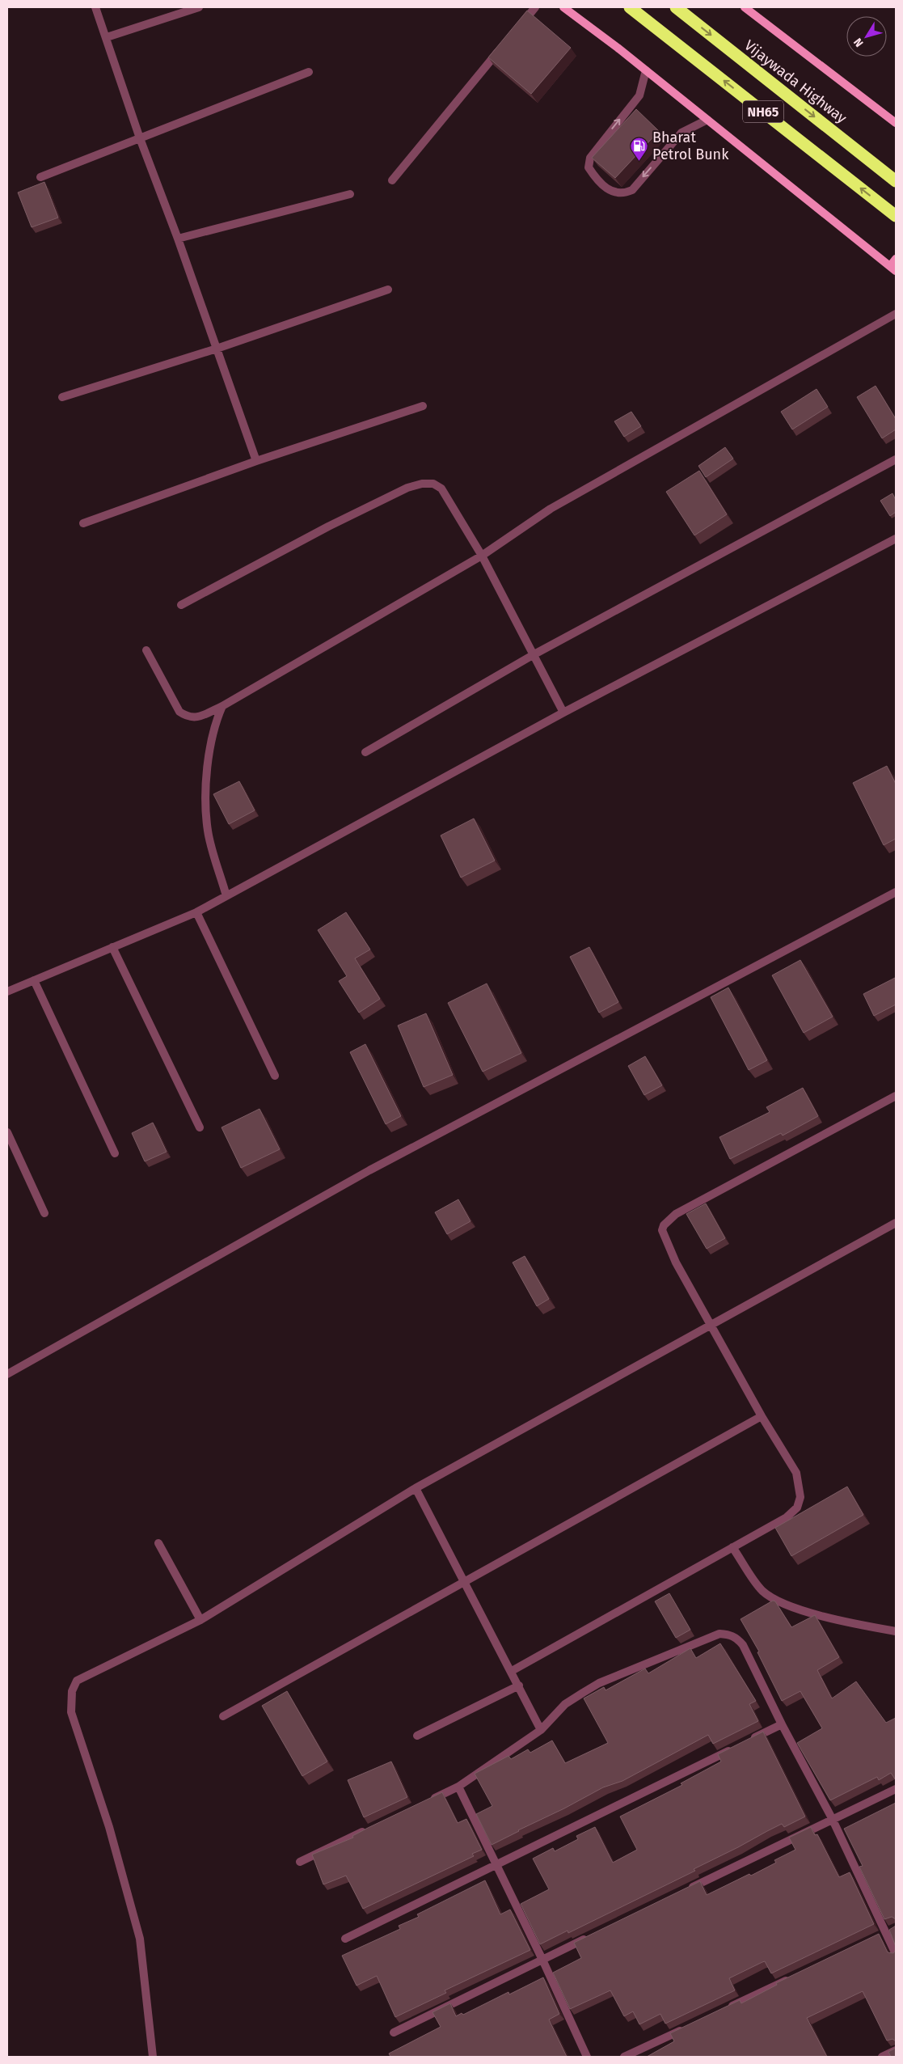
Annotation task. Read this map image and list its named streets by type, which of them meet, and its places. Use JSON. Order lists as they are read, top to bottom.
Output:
{
  "streets": {
    "highway": ["Vijaywada Highway", "NH65"]
  },
  "places": {
    "fuel station": ["Bharat Petrol Bunk"]
  },
  "north": "bottom left"
}
